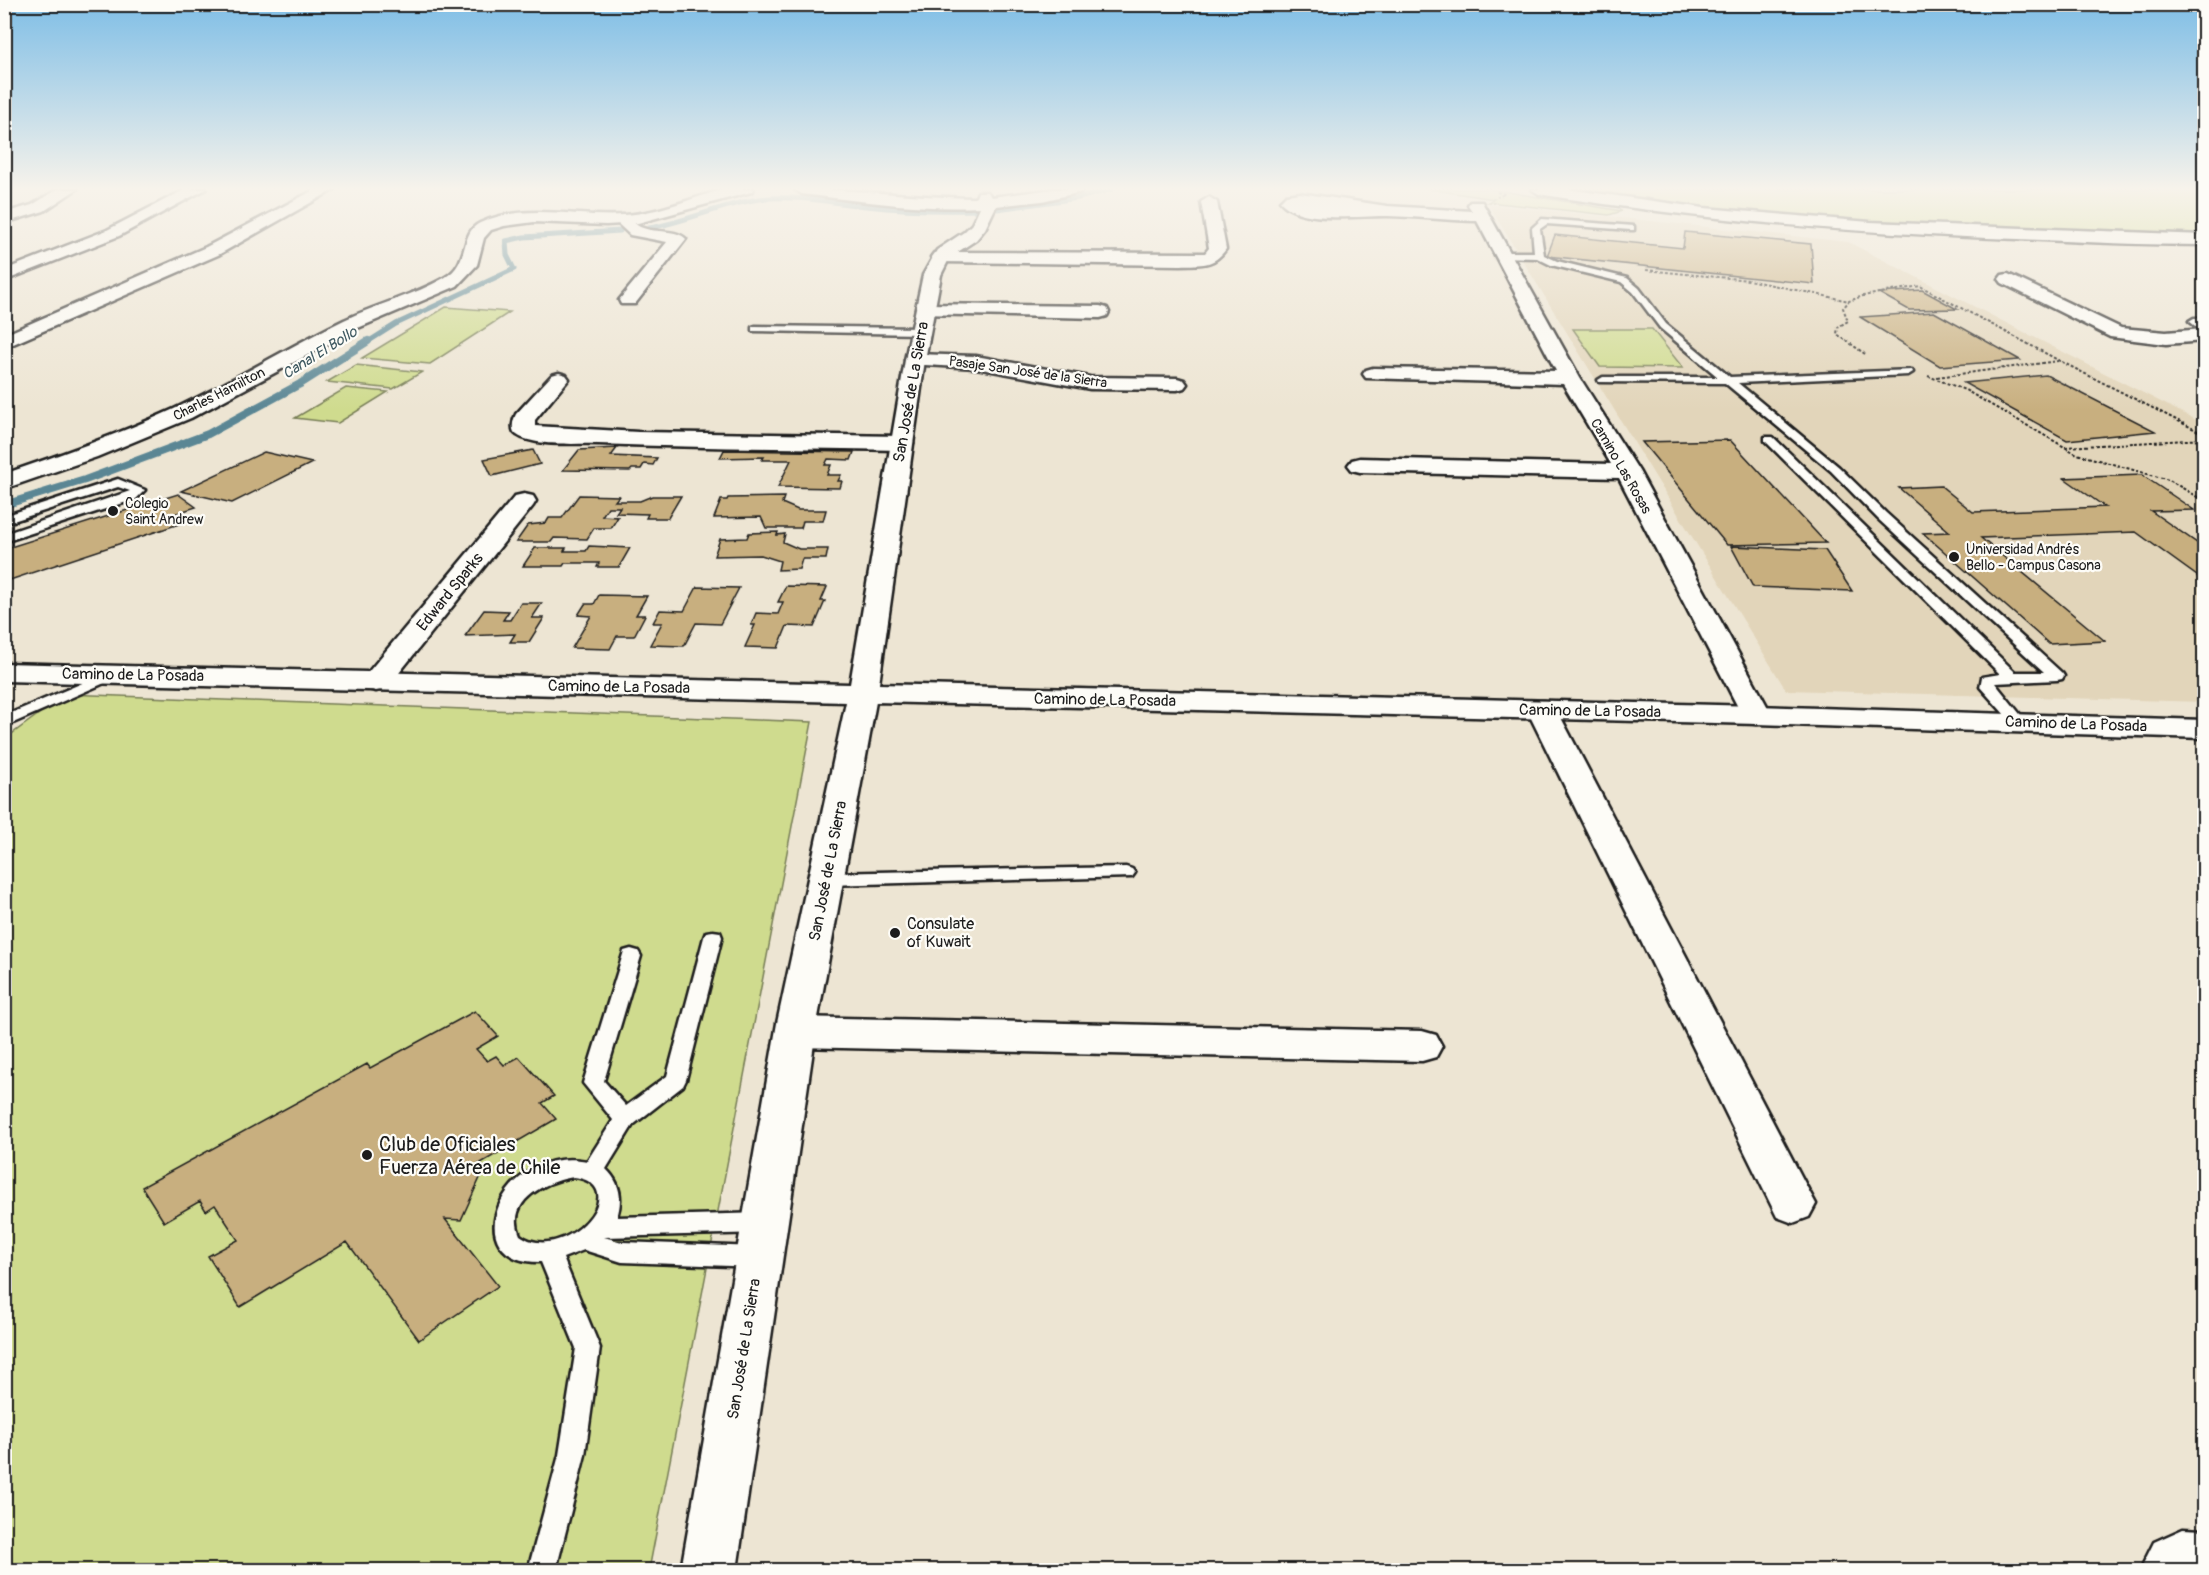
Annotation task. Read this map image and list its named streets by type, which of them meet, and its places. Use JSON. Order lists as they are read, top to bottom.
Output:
{
  "streets": {
    "street": [
      "Pasaje San José de la Sierra",
      "San José de La Sierra",
      "Charles Hamilton",
      "Camino Las Rosas",
      "Edward Sparks",
      "Camino de La Posada"
    ]
  },
  "crossings": [
    ["Pasaje San José de la Sierra", "San José de La Sierra"],
    ["San José de La Sierra", "Camino de La Posada"],
    ["Camino Las Rosas", "Camino de La Posada"],
    ["Edward Sparks", "Camino de La Posada"]
  ],
  "water": ["Canal El Bollo"],
  "places": [
    "Colegio Saint Andrew",
    "Universidad Andrés Bello - Campus Casona",
    "Consulate of Kuwait",
    "Club de Oficiales Fuerza Aérea de Chile"
  ]
}
